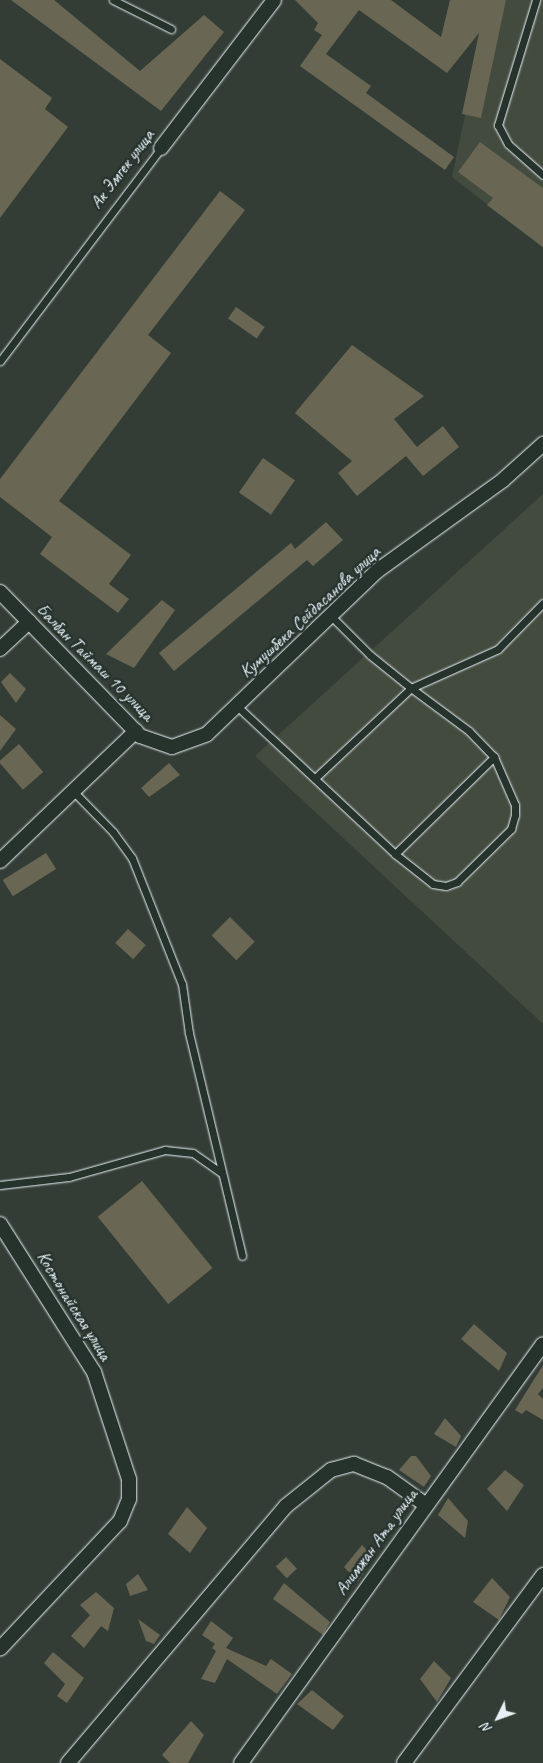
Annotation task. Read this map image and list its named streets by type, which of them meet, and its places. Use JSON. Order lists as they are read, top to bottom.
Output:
{
  "streets": {
    "street": [
      "Ак Эмгек улица",
      "Кумушбека Сейдасанова улица",
      "Балбан Таймаш 10 улица",
      "Костонайская улица",
      "Алимжан Ата улица"
    ]
  },
  "crossings": [
    ["Кумушбека Сейдасанова улица", "Балбан Таймаш 10 улица"]
  ],
  "north": "bottom left"
}
